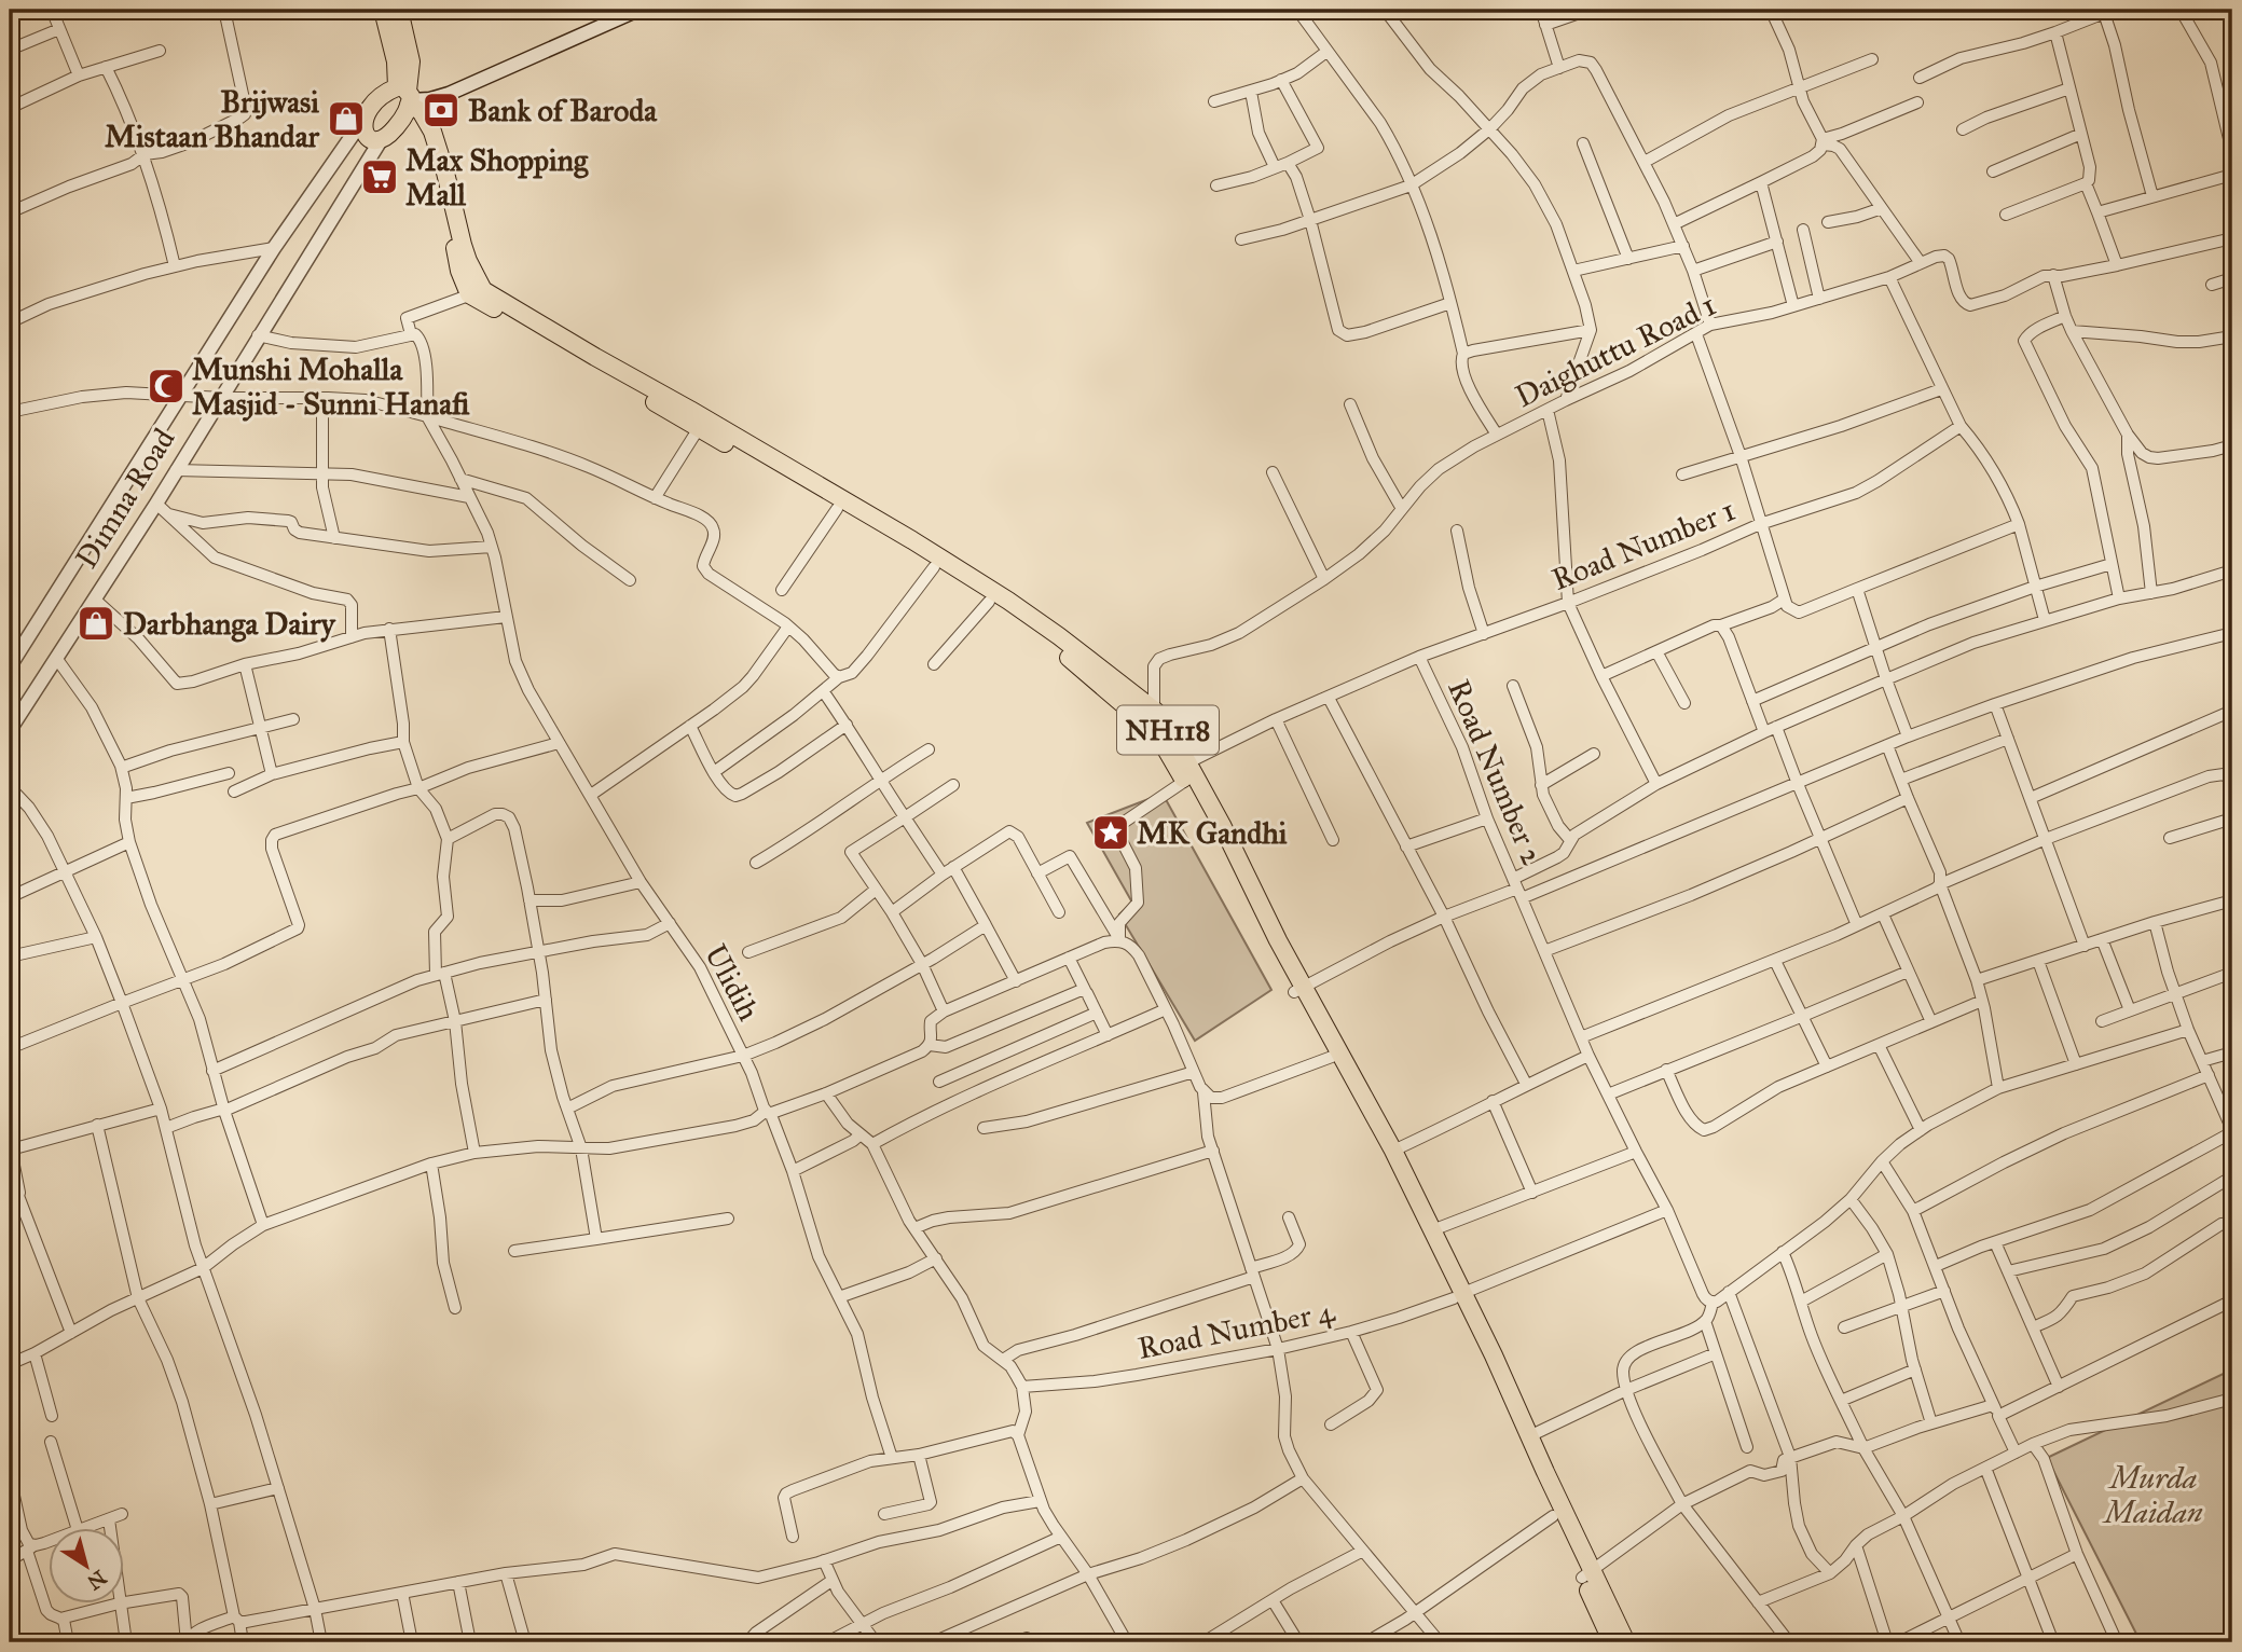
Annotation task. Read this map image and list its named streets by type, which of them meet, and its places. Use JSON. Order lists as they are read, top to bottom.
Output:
{
  "streets": {
    "highway": ["NH118"],
    "street": [
      "Daighuttu Road 1",
      "Dimna Road",
      "Road Number 1",
      "Road Number 2",
      "Ulidih",
      "Road Number 4"
    ]
  },
  "crossings": [
    ["Daighuttu Road 1", "NH118"],
    ["Road Number 1", "NH118"],
    ["Road Number 1", "Road Number 2"],
    ["NH118", "Road Number 2"],
    ["NH118", "Road Number 4"]
  ],
  "parks": ["Murda Maidan"],
  "places": {
    "bank": ["Bank of Baroda"],
    "shop": ["Brijwasi Mistaan Bhandar", "Darbhanga Dairy"],
    "supermarket": ["Max Shopping Mall"],
    "mosque": ["Munshi Mohalla Masjid - Sunni Hanafi"],
    "place": ["MK Gandhi"]
  },
  "north": "bottom right"
}
